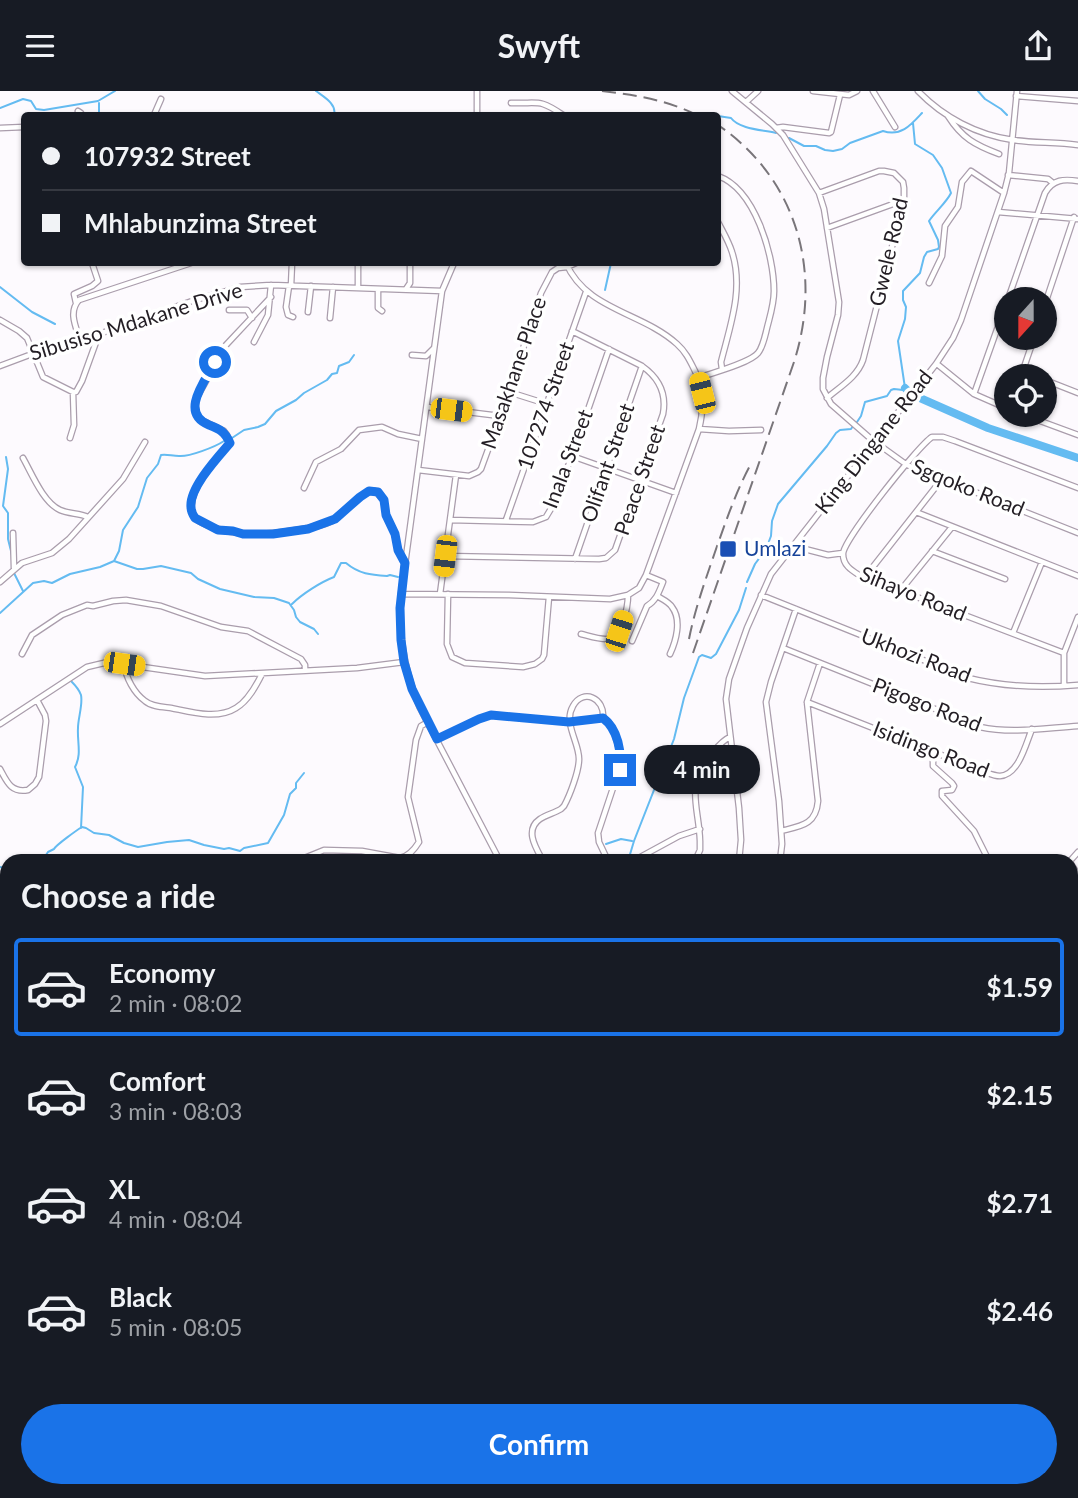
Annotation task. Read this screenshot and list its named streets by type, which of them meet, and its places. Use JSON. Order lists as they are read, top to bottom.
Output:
{
  "streets": {
    "street": [
      "Gwele Road",
      "Sibusiso Mdakane Drive",
      "Masakhane Place",
      "107274 Street",
      "King Dingane Road",
      "Inala Street",
      "Olifant Street",
      "Peace Street",
      "Sgqoko Road",
      "Sihayo Road",
      "Ukhozi Road",
      "Pigogo Road",
      "Isidingo Road"
    ]
  },
  "crossings": [
    ["Gwele Road", "Sgqoko Road"],
    ["107274 Street", "Inala Street"],
    ["107274 Street", "Peace Street"],
    ["King Dingane Road", "Sgqoko Road"],
    ["King Dingane Road", "Ukhozi Road"],
    ["Inala Street", "Peace Street"],
    ["Olifant Street", "Peace Street"],
    ["Sgqoko Road", "Sihayo Road"],
    ["Pigogo Road", "Isidingo Road"]
  ],
  "places": {
    "transit": ["Umlazi"]
  },
  "north": "bottom",
  "page": {
    "header": "Swyft",
    "banner": ["107932 Street", "Mhlabunzima Street"],
    "bubble": "4 min",
    "heading": "Choose a ride",
    "list": [
      {
        "name": "Economy",
        "note": "2 min · 08:02",
        "value": "$1.59"
      },
      {
        "name": "Comfort",
        "note": "3 min · 08:03",
        "value": "$2.15"
      },
      {
        "name": "XL",
        "note": "4 min · 08:04",
        "value": "$2.71"
      },
      {
        "name": "Black",
        "note": "5 min · 08:05",
        "value": "$2.46"
      }
    ],
    "buttons": "Confirm"
  }
}
